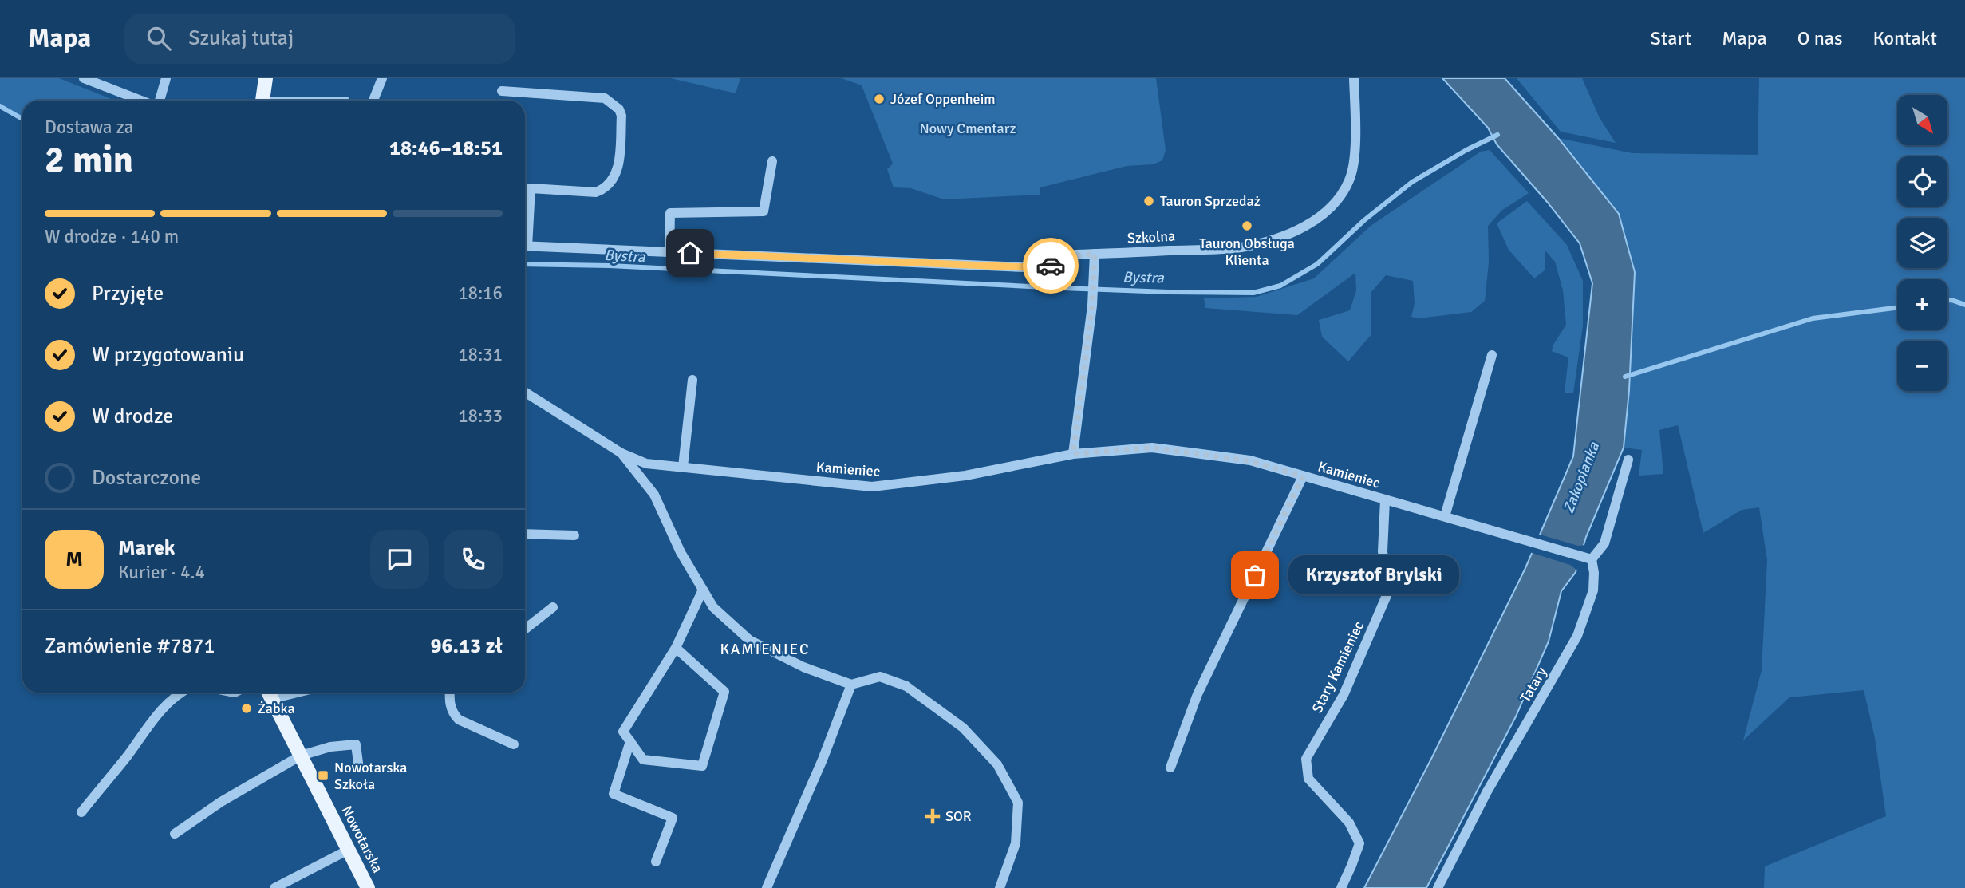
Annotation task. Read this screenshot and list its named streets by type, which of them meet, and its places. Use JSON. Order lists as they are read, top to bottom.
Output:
{
  "streets": {
    "main road": ["Nowotarska"],
    "street": [
      "Szkolna",
      "Kamieniec",
      "Stary Kamieniec",
      "Tatary"
    ]
  },
  "crossings": [
    ["Kamieniec", "Stary Kamieniec"],
    ["Kamieniec", "Tatary"]
  ],
  "districts": ["KAMIENIEC"],
  "water": ["Bystra", "Zakopianka"],
  "parks": ["Nowy Cmentarz"],
  "places": {
    "other": [
      "Józef Oppenheim",
      "Tauron Sprzedaż",
      "Tauron Obsługa Klienta",
      "Krzysztof Brylski",
      "Żabka"
    ],
    "transit": ["Nowotarska Szkoła"],
    "health": ["SOR"]
  },
  "north": "bottom right",
  "page": {
    "header": "Mapa",
    "search": "Szukaj tutaj",
    "nav": [
      "Start",
      "Mapa",
      "O nas",
      "Kontakt"
    ],
    "map_buttons": ["+", "−"],
    "heading": ["2 min", "Dostawa za", "18:46–18:51"],
    "panel": [
      "Marek",
      "Kurier · 4.4",
      "Zamówienie #7871",
      "96.13 zł"
    ],
    "bar": "W drodze · 140 m",
    "list": [
      ["Przyjęte", "18:16"],
      ["W przygotowaniu", "18:31"],
      ["W drodze", "18:33"],
      "Dostarczone"
    ],
    "round": "M",
    "bubble": "Krzysztof Brylski"
  }
}
